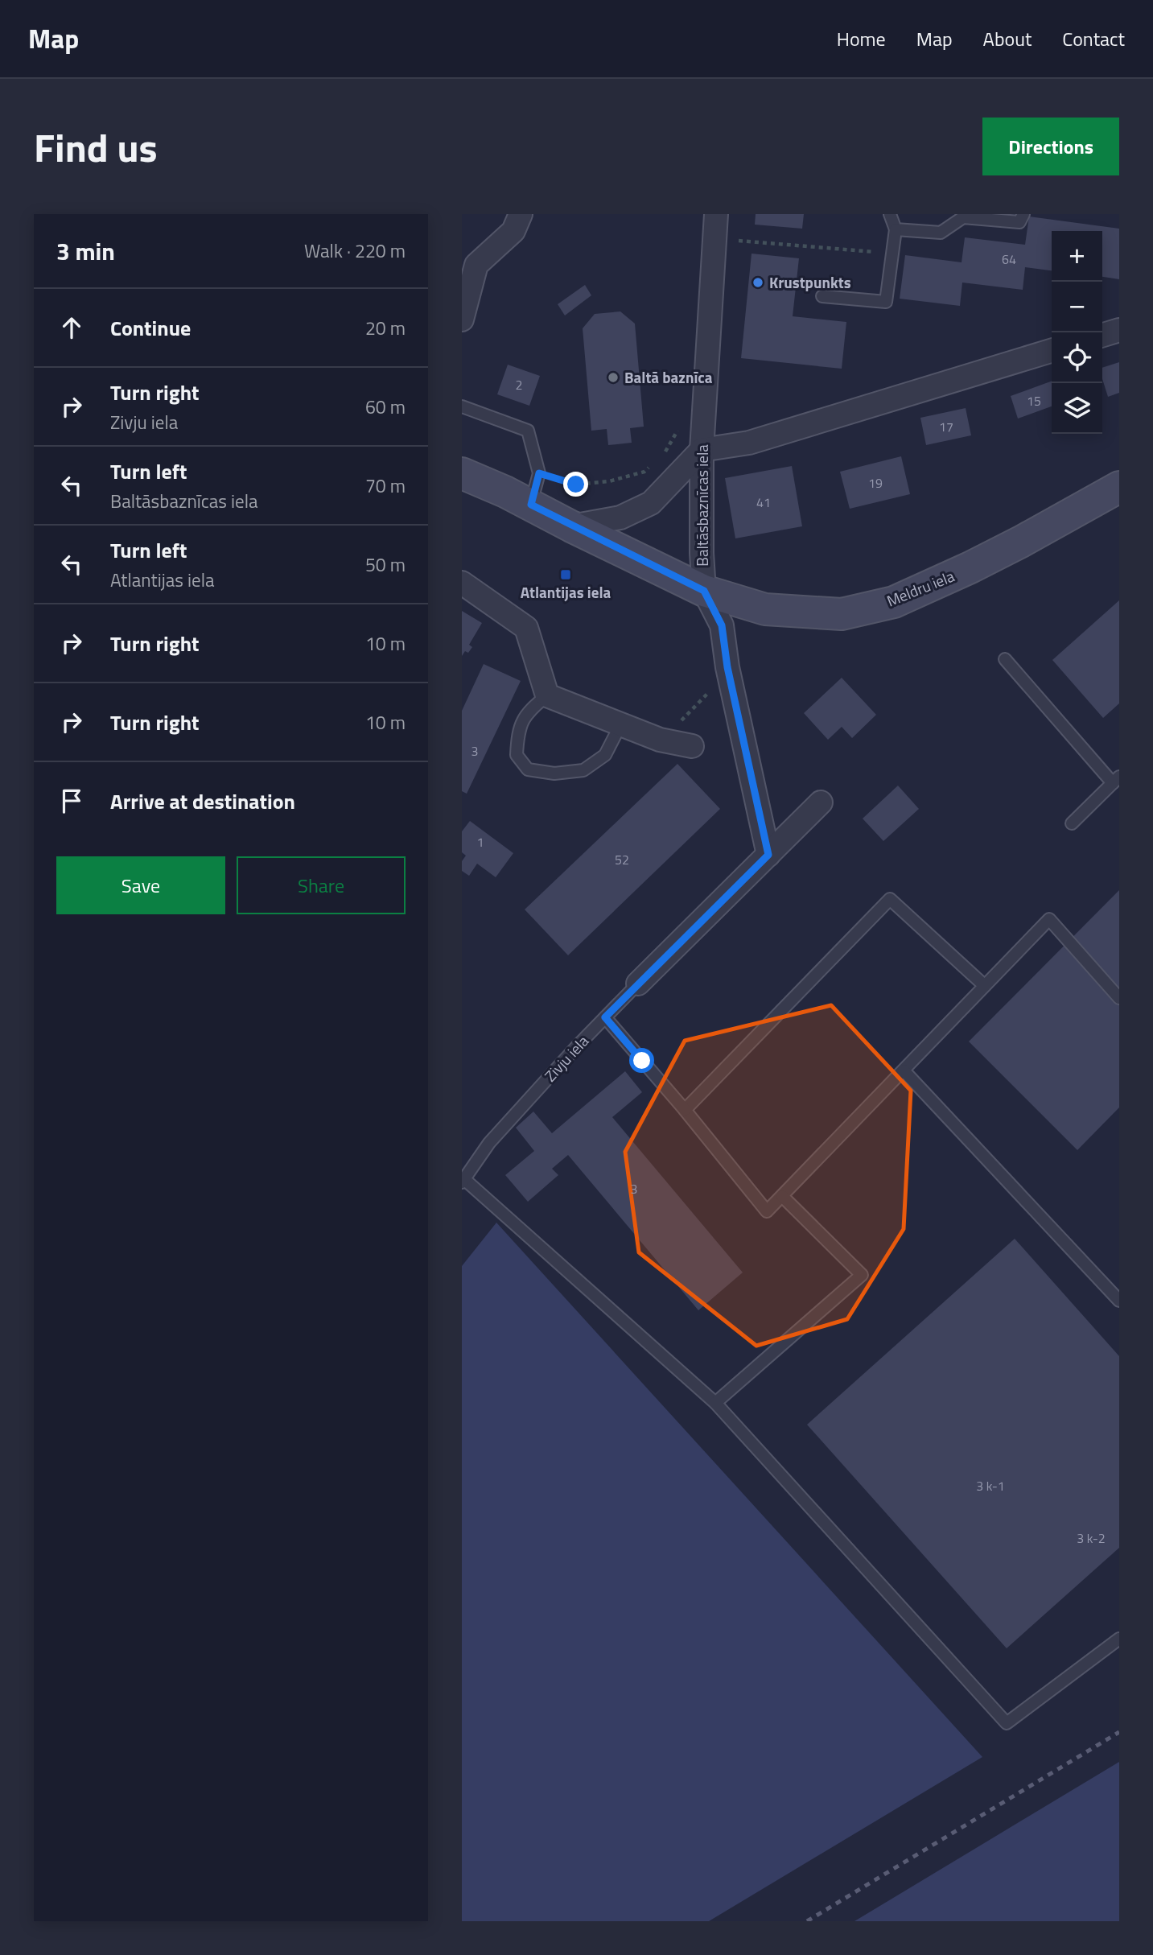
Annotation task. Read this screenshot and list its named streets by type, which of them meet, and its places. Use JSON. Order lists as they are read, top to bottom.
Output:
{
  "streets": {
    "main road": ["Meldru iela"],
    "street": ["Baltāsbaznīcas iela", "Zivju iela"]
  },
  "crossings": [
    ["Baltāsbaznīcas iela", "Meldru iela"],
    ["Baltāsbaznīcas iela", "Zivju iela"]
  ],
  "places": {
    "other": ["Krustpunkts", "Baltā baznīca"],
    "transit": ["Atlantijas iela"]
  },
  "house_numbers": [
    "64",
    "2",
    "15",
    "17",
    "19",
    "41",
    "3",
    "1",
    "52",
    "3",
    "3 k-1",
    "3 k-2"
  ],
  "page": {
    "header": "Map",
    "nav": [
      "Home",
      "Map",
      "About",
      "Contact"
    ],
    "title": "Find us",
    "buttons": [
      "Directions",
      ["Save", "Share"]
    ],
    "heading": ["3 min", "Walk · 220 m"],
    "map_buttons": ["+", "−"],
    "list": [
      ["Continue", "20 m"],
      ["Turn right", "Zivju iela", "60 m"],
      ["Turn left", "Baltāsbaznīcas iela", "70 m"],
      ["Turn left", "Atlantijas iela", "50 m"],
      ["Turn right", "10 m"],
      ["Turn right", "10 m"],
      "Arrive at destination"
    ]
  }
}
